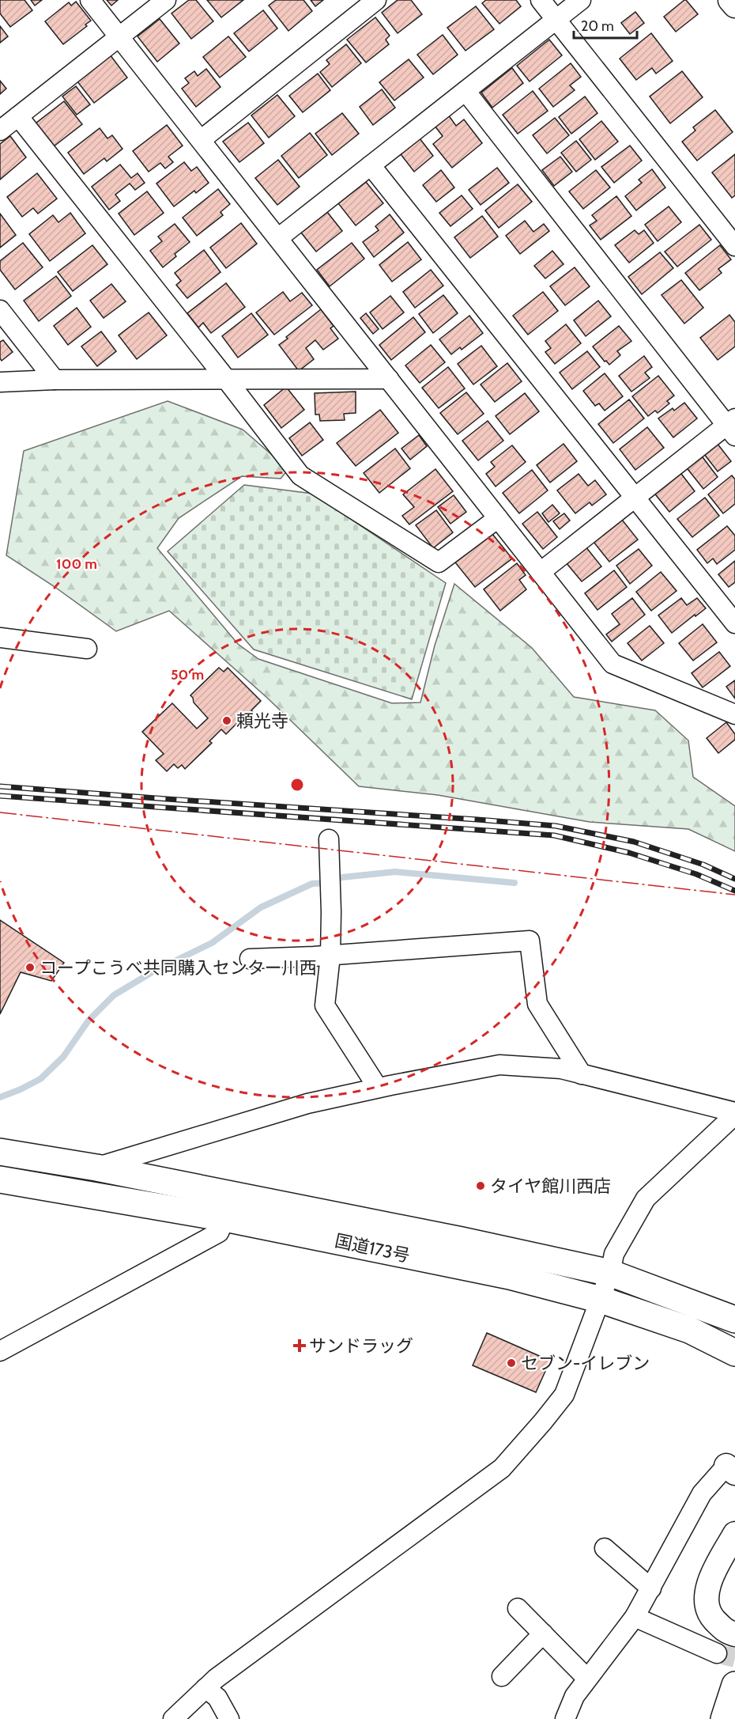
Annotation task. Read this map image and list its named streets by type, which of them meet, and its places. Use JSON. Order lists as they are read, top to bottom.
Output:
{
  "streets": {
    "main road": ["国道173号"]
  },
  "places": {
    "other": [
      "頼光寺",
      "コープこうべ共同購入センター川西",
      "タイヤ館川西店",
      "セブン-イレブン"
    ],
    "health": ["サンドラッグ"]
  },
  "scale_bar": "20 m",
  "rings": ["100 m", "50 m"]
}
